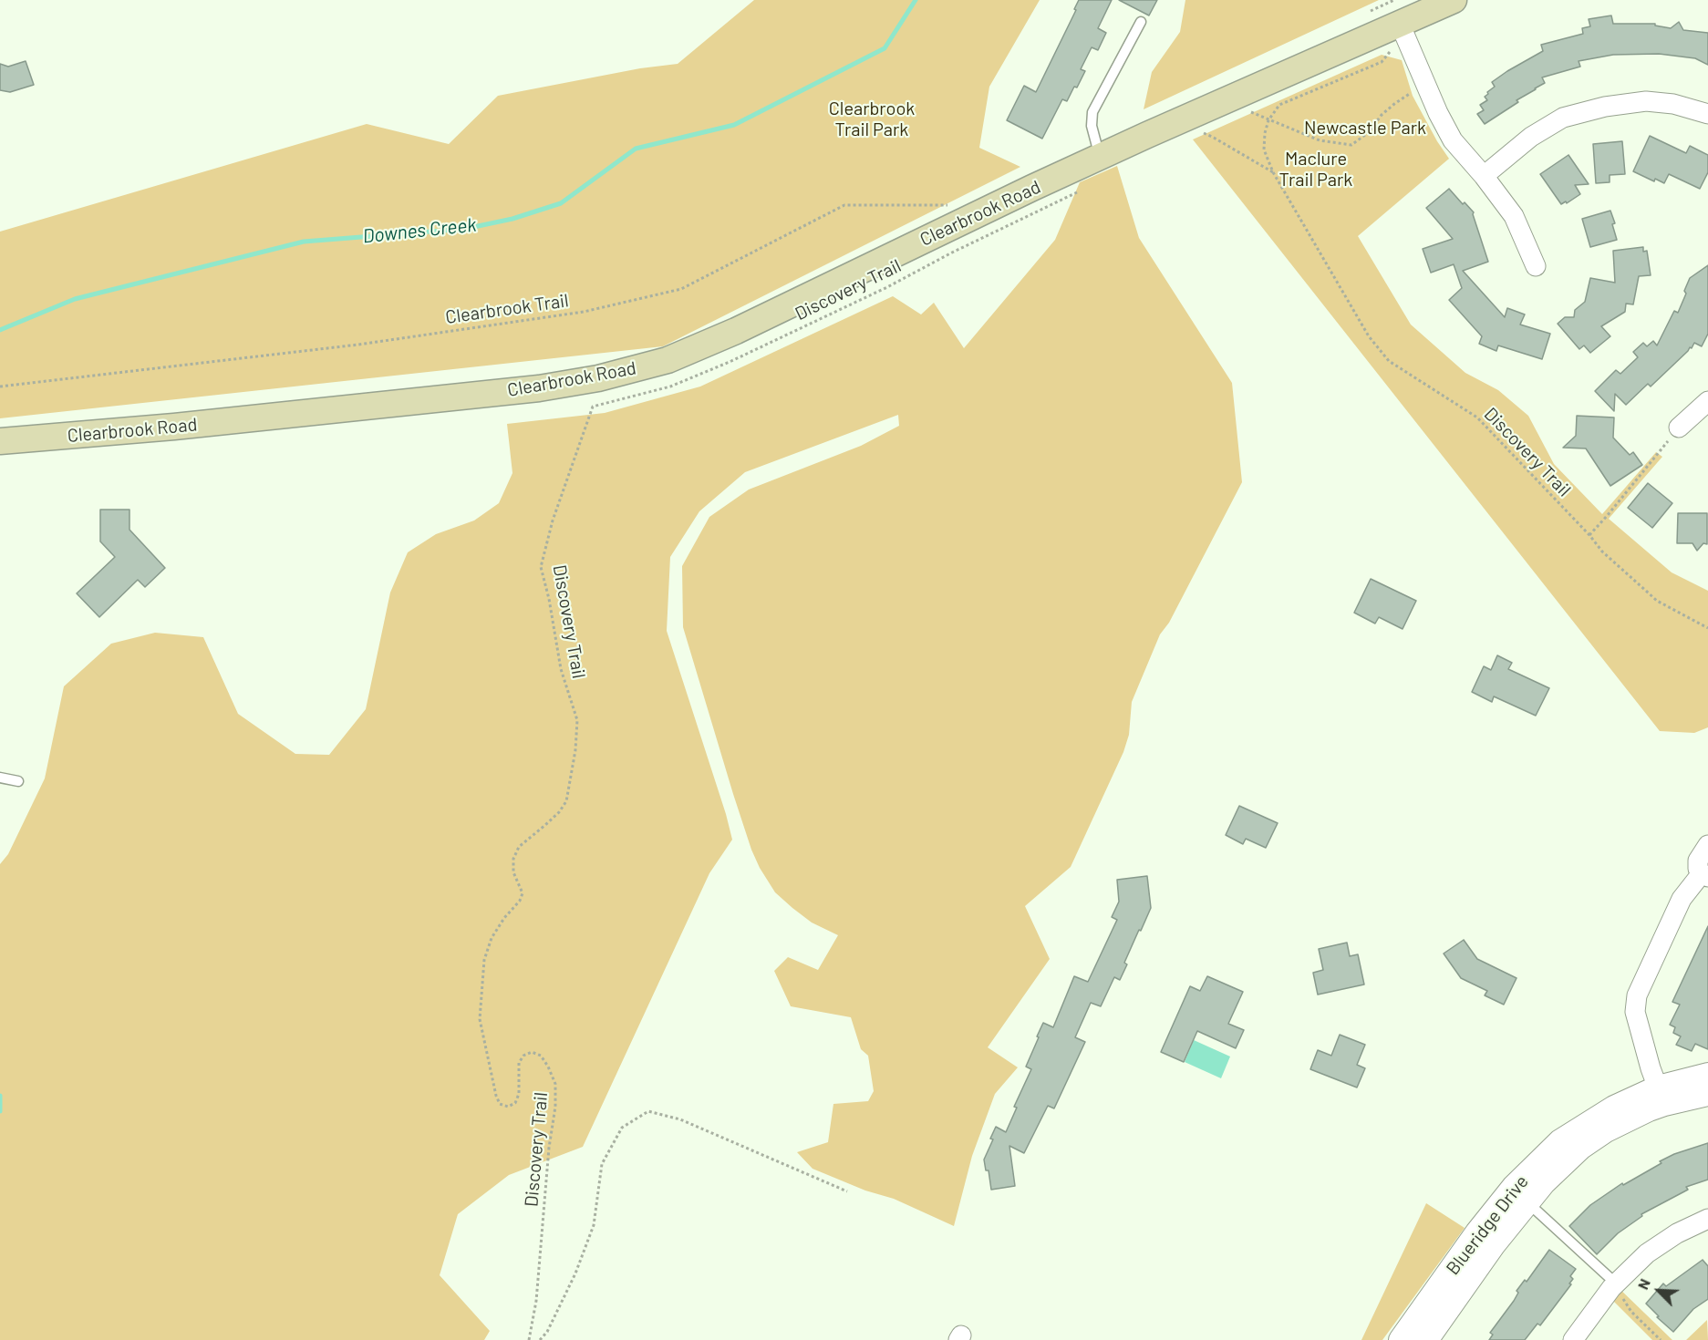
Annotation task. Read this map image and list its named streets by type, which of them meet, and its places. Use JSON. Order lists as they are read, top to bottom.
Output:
{
  "streets": {
    "main road": ["Clearbrook Road"],
    "street": ["Blueridge Drive"],
    "path": ["Discovery Trail", "Clearbrook Trail"]
  },
  "water": ["Downes Creek"],
  "parks": ["Clearbrook Trail Park", "Newcastle Park", "Maclure Trail Park"],
  "north": "top left"
}
